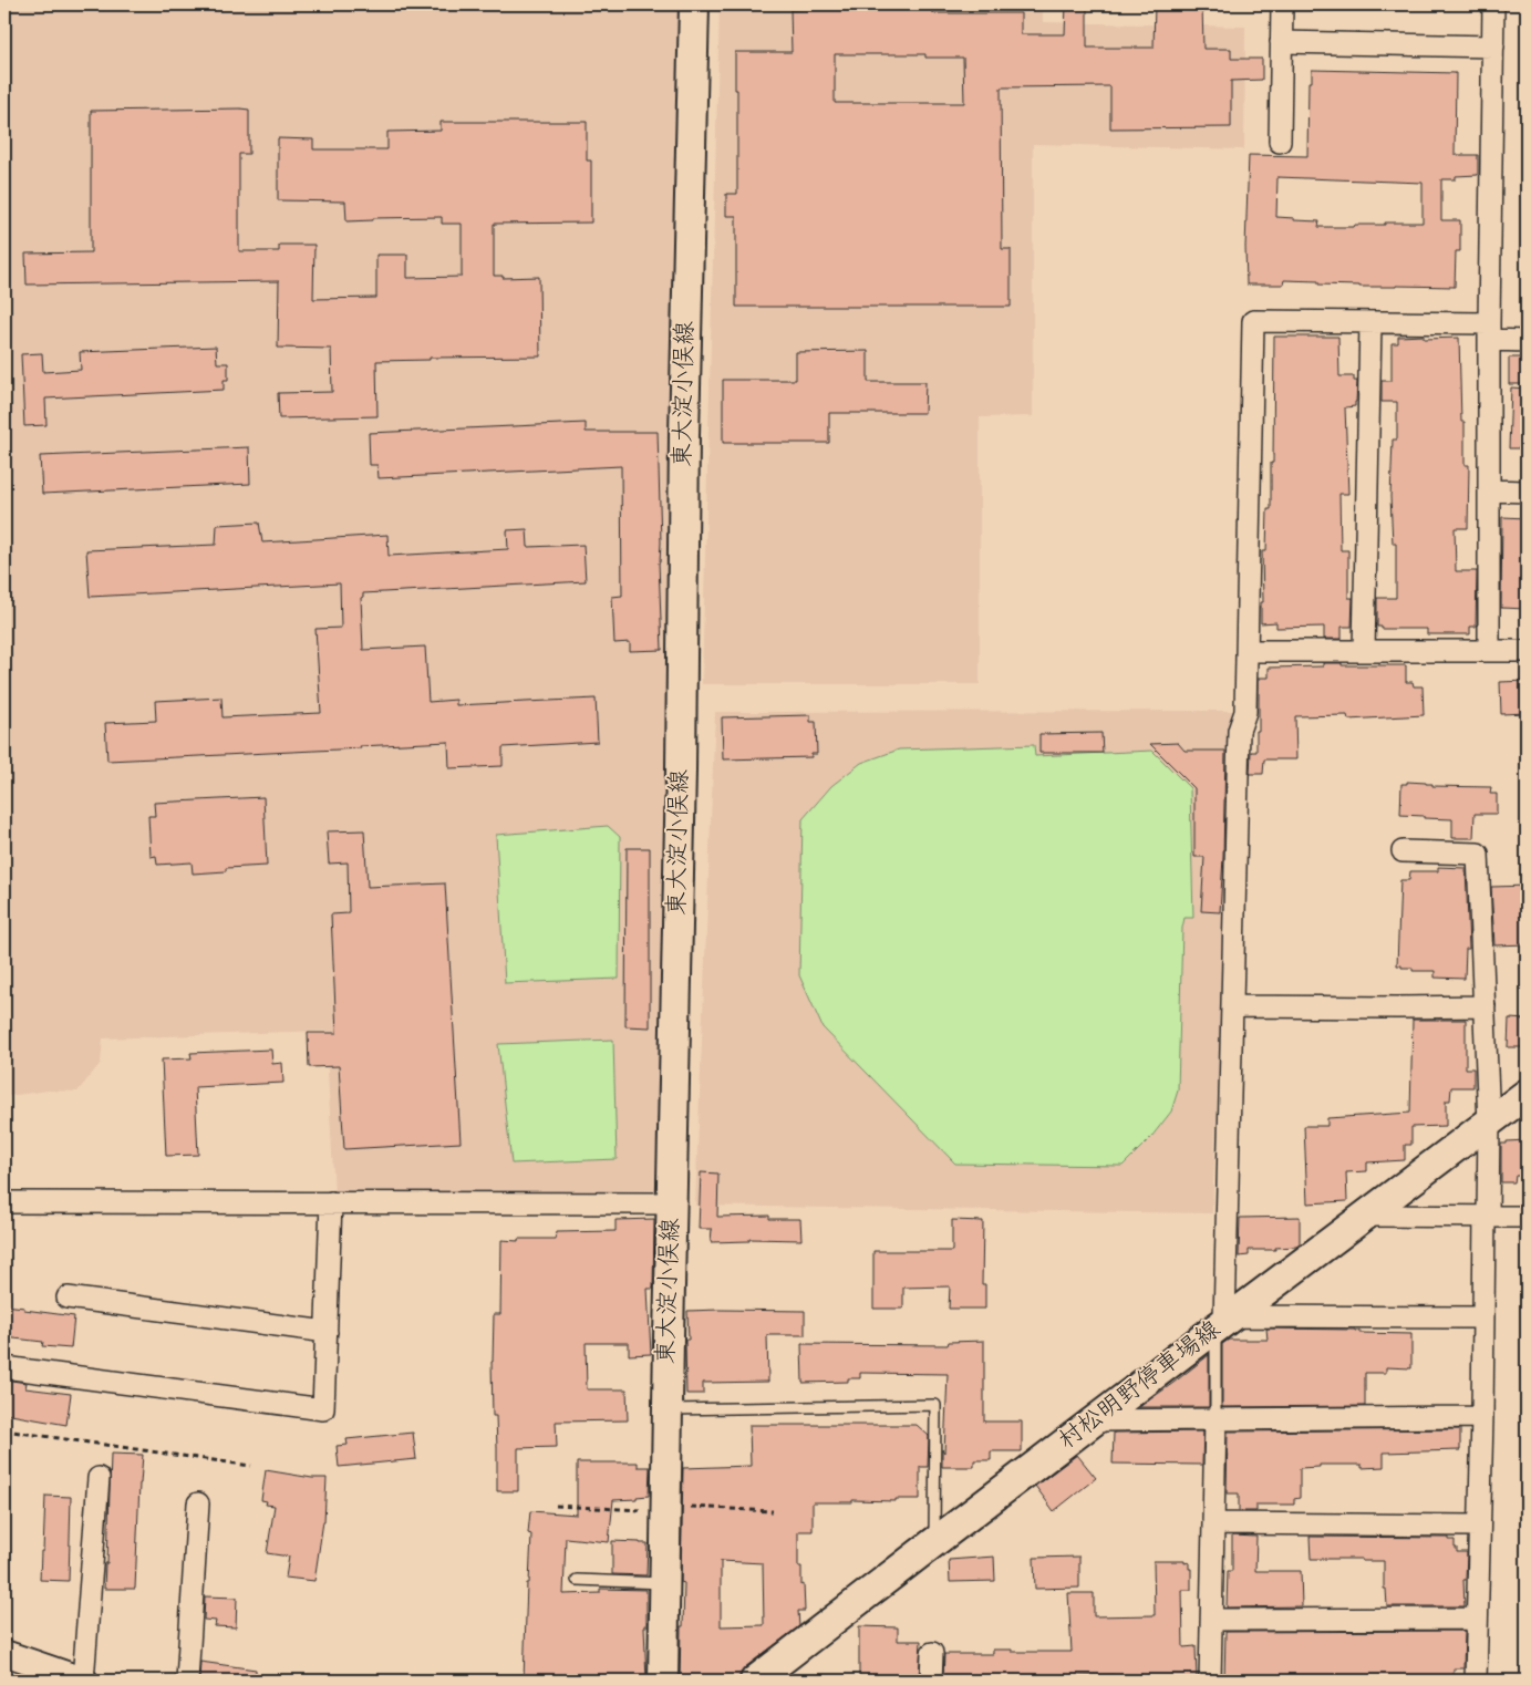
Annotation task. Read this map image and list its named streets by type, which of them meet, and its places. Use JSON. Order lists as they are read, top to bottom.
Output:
{
  "streets": {
    "main road": ["東大淀小俣線", "村松明野停車場線"]
  }
}
